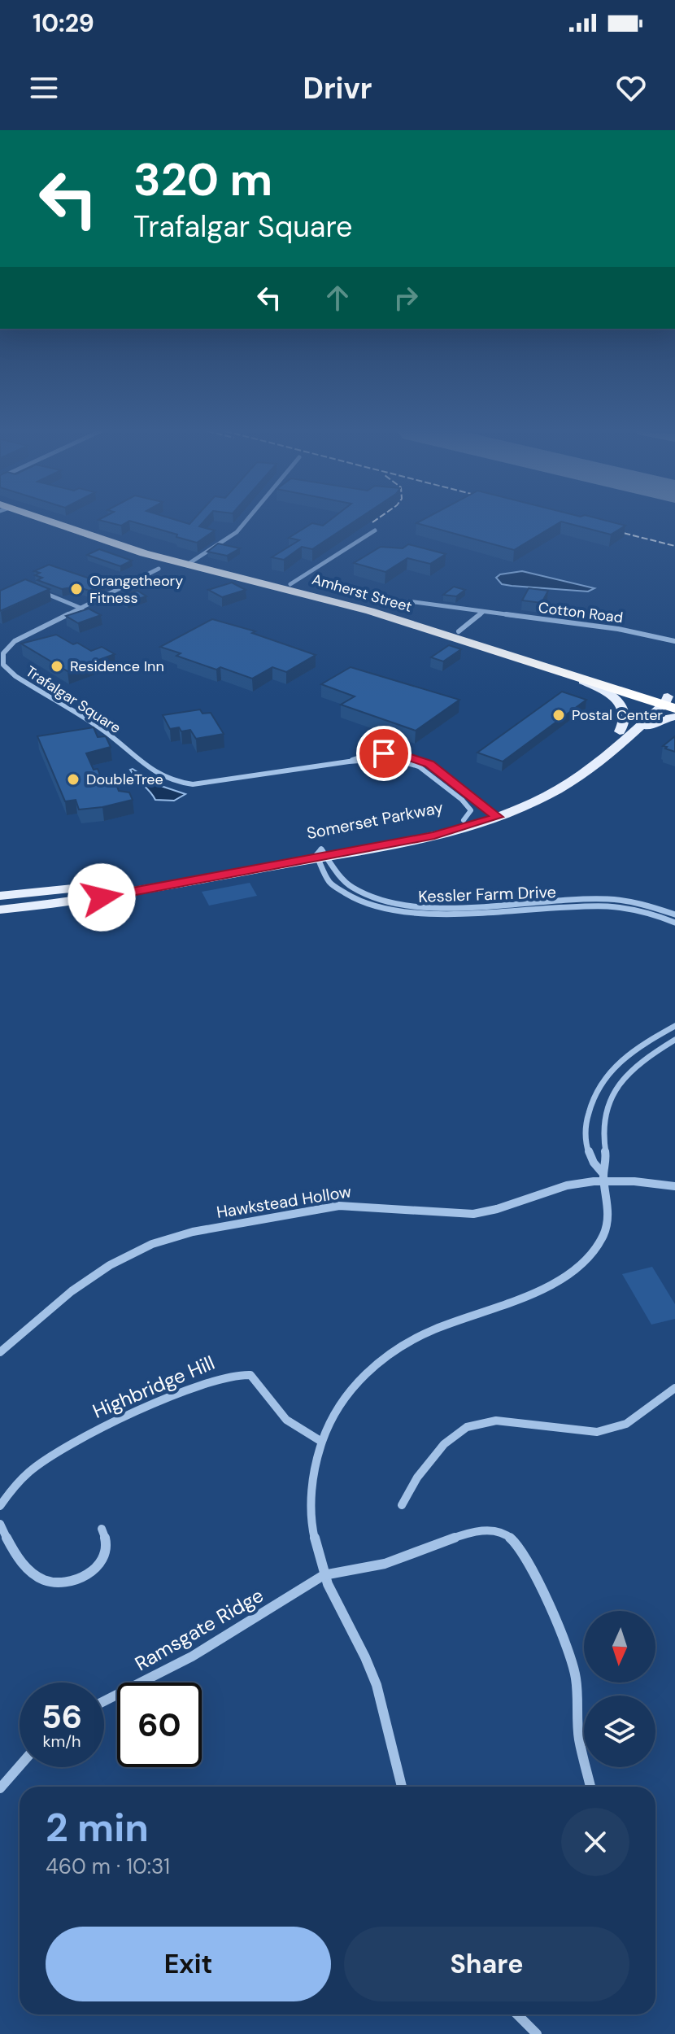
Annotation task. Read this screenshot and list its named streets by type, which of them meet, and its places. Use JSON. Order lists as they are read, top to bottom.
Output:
{
  "streets": {
    "highway": ["Amherst Street"],
    "main road": ["Somerset Parkway"],
    "street": [
      "Cotton Road",
      "Trafalgar Square",
      "Kessler Farm Drive",
      "Hawkstead Hollow",
      "Highbridge Hill",
      "Ramsgate Ridge"
    ]
  },
  "crossings": [
    ["Amherst Street", "Somerset Parkway"],
    ["Trafalgar Square", "Somerset Parkway"],
    ["Somerset Parkway", "Kessler Farm Drive"]
  ],
  "places": [
    "Orangetheory Fitness",
    "Residence Inn",
    "Postal Center",
    "DoubleTree"
  ],
  "north": "bottom",
  "page": {
    "status": "10:29",
    "header": "Drivr",
    "turn": ["320 m", "Trafalgar Square"],
    "speed": "56 km/h",
    "limit": "60",
    "heading": ["2 min", "460 m · 10:31"],
    "buttons": ["Exit", "Share"]
  }
}
